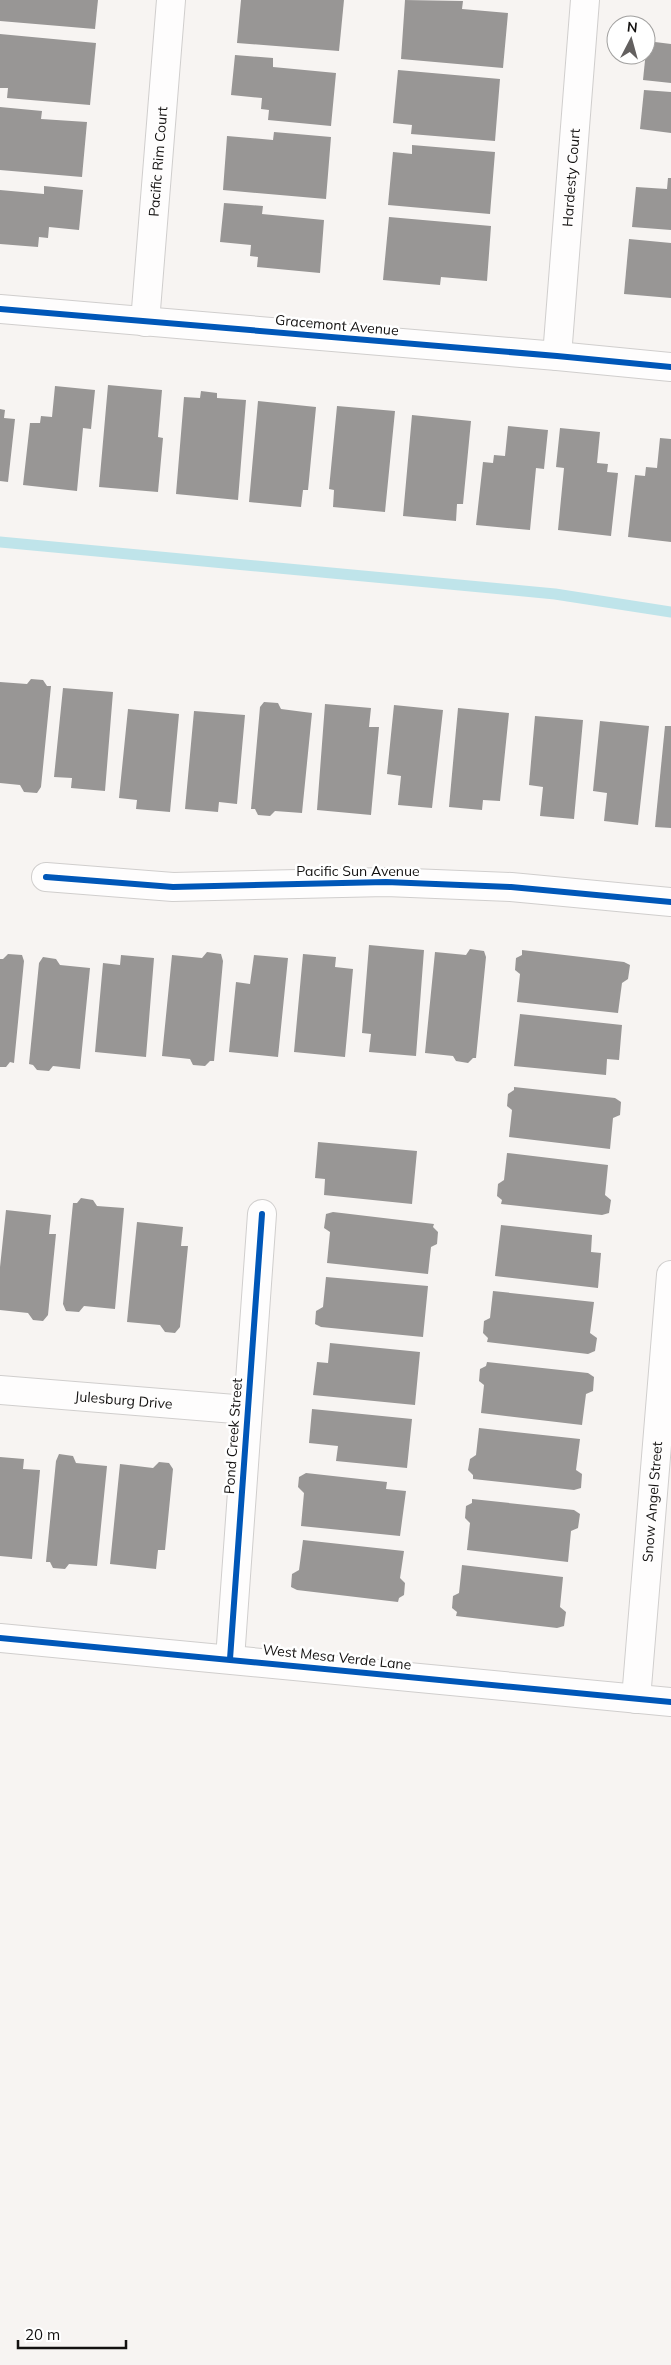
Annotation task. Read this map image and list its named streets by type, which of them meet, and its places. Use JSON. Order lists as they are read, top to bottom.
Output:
{
  "streets": {
    "street": [
      "Pacific Rim Court",
      "Hardesty Court",
      "Gracemont Avenue",
      "Pacific Sun Avenue",
      "Julesburg Drive",
      "Pond Creek Street",
      "Snow Angel Street",
      "West Mesa Verde Lane"
    ]
  },
  "crossings": [
    ["Pacific Rim Court", "Gracemont Avenue"],
    ["Hardesty Court", "Gracemont Avenue"],
    ["Julesburg Drive", "Pond Creek Street"],
    ["Pond Creek Street", "West Mesa Verde Lane"],
    ["Snow Angel Street", "West Mesa Verde Lane"]
  ],
  "scale_bar": "20 m",
  "north": "top"
}
